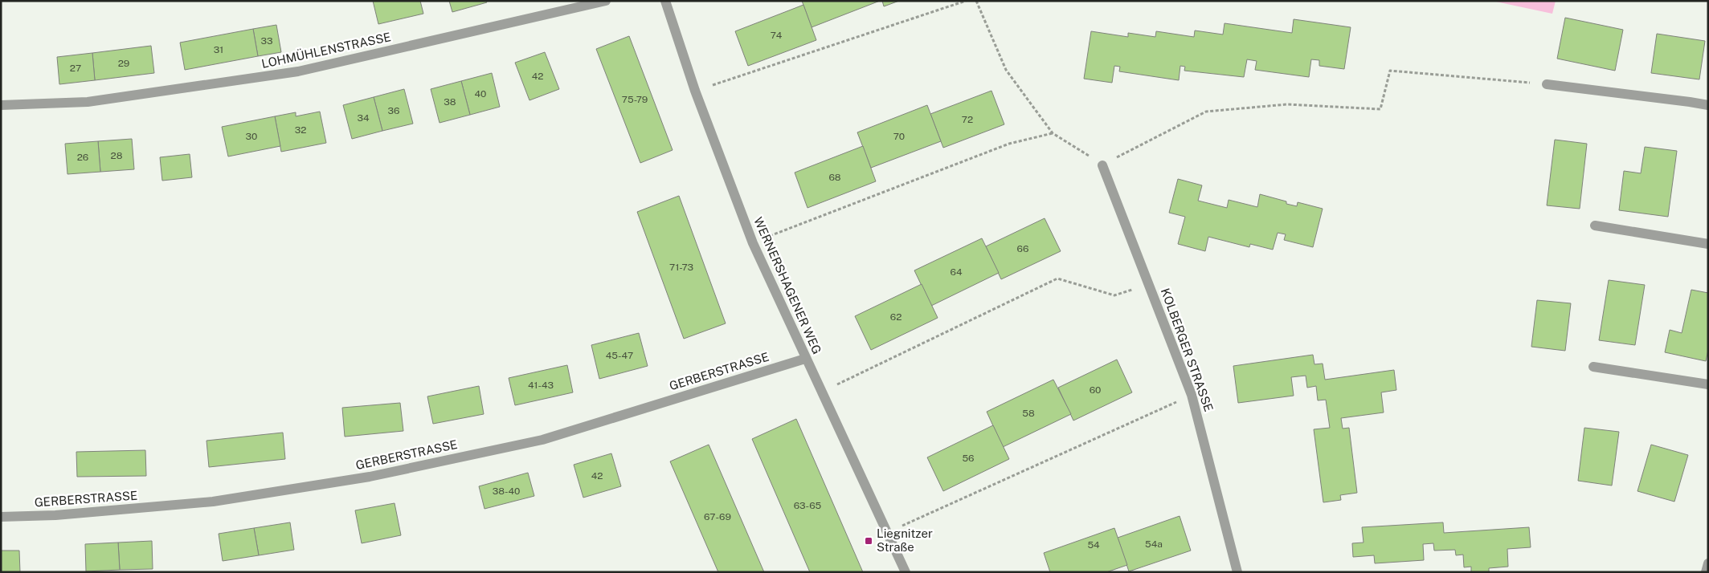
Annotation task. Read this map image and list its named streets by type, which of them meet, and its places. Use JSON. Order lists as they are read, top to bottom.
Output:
{
  "streets": {
    "street": [
      "LOHMÜHLENSTRASSE",
      "WERNERSHAGENER WEG",
      "KOLBERGER STRASSE",
      "GERBERSTRASSE"
    ]
  },
  "crossings": [
    ["WERNERSHAGENER WEG", "GERBERSTRASSE"]
  ],
  "places": {
    "transit": ["Liegnitzer Straße"]
  },
  "house_numbers": [
    "74",
    "33",
    "31",
    "29",
    "27",
    "42",
    "40",
    "75-79",
    "38",
    "36",
    "34",
    "72",
    "32",
    "30",
    "70",
    "28",
    "26",
    "68",
    "66",
    "71-73",
    "64",
    "62",
    "45-47",
    "41-43",
    "60",
    "58",
    "56",
    "42",
    "38-40",
    "63-65",
    "67-69",
    "54a",
    "54"
  ]
}
